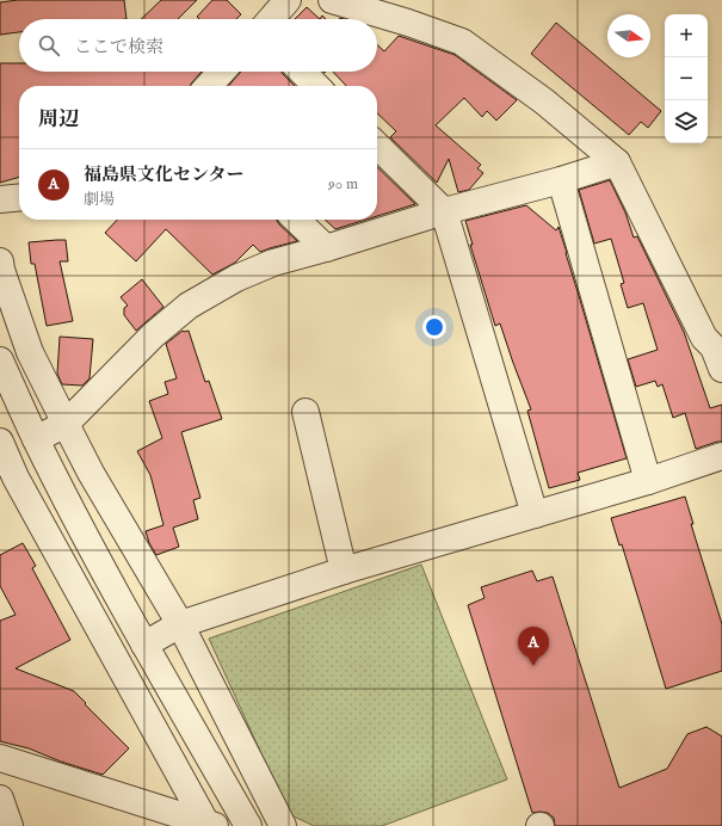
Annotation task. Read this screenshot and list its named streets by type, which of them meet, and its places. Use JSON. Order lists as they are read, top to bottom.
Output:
{
  "north": "right",
  "page": {
    "map_buttons": ["+", "−"],
    "search": "ここで検索",
    "heading": "周辺",
    "list": [
      {
        "mark": "A",
        "name": "福島県文化センター",
        "note": "劇場",
        "value": "90 m"
      }
    ],
    "pins": "A"
  }
}
